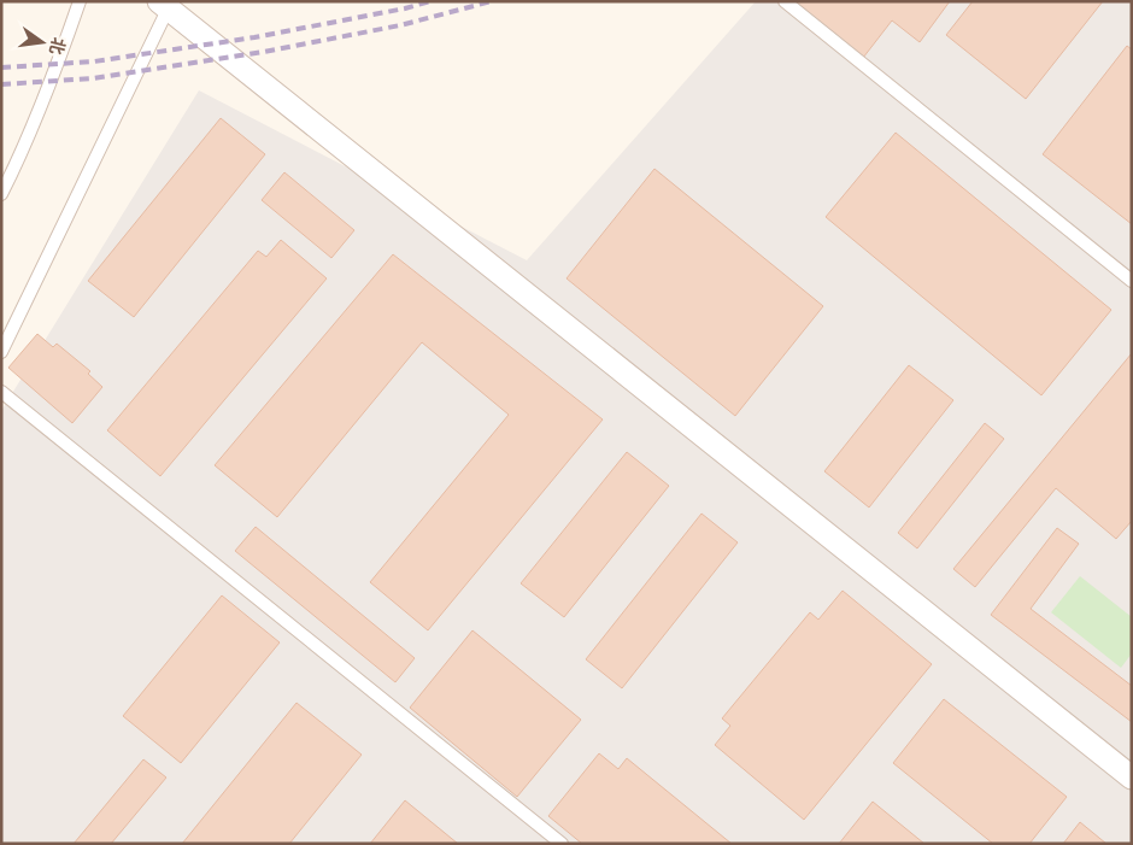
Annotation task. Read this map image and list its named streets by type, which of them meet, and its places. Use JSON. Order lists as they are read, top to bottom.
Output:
{
  "north": "right"
}
